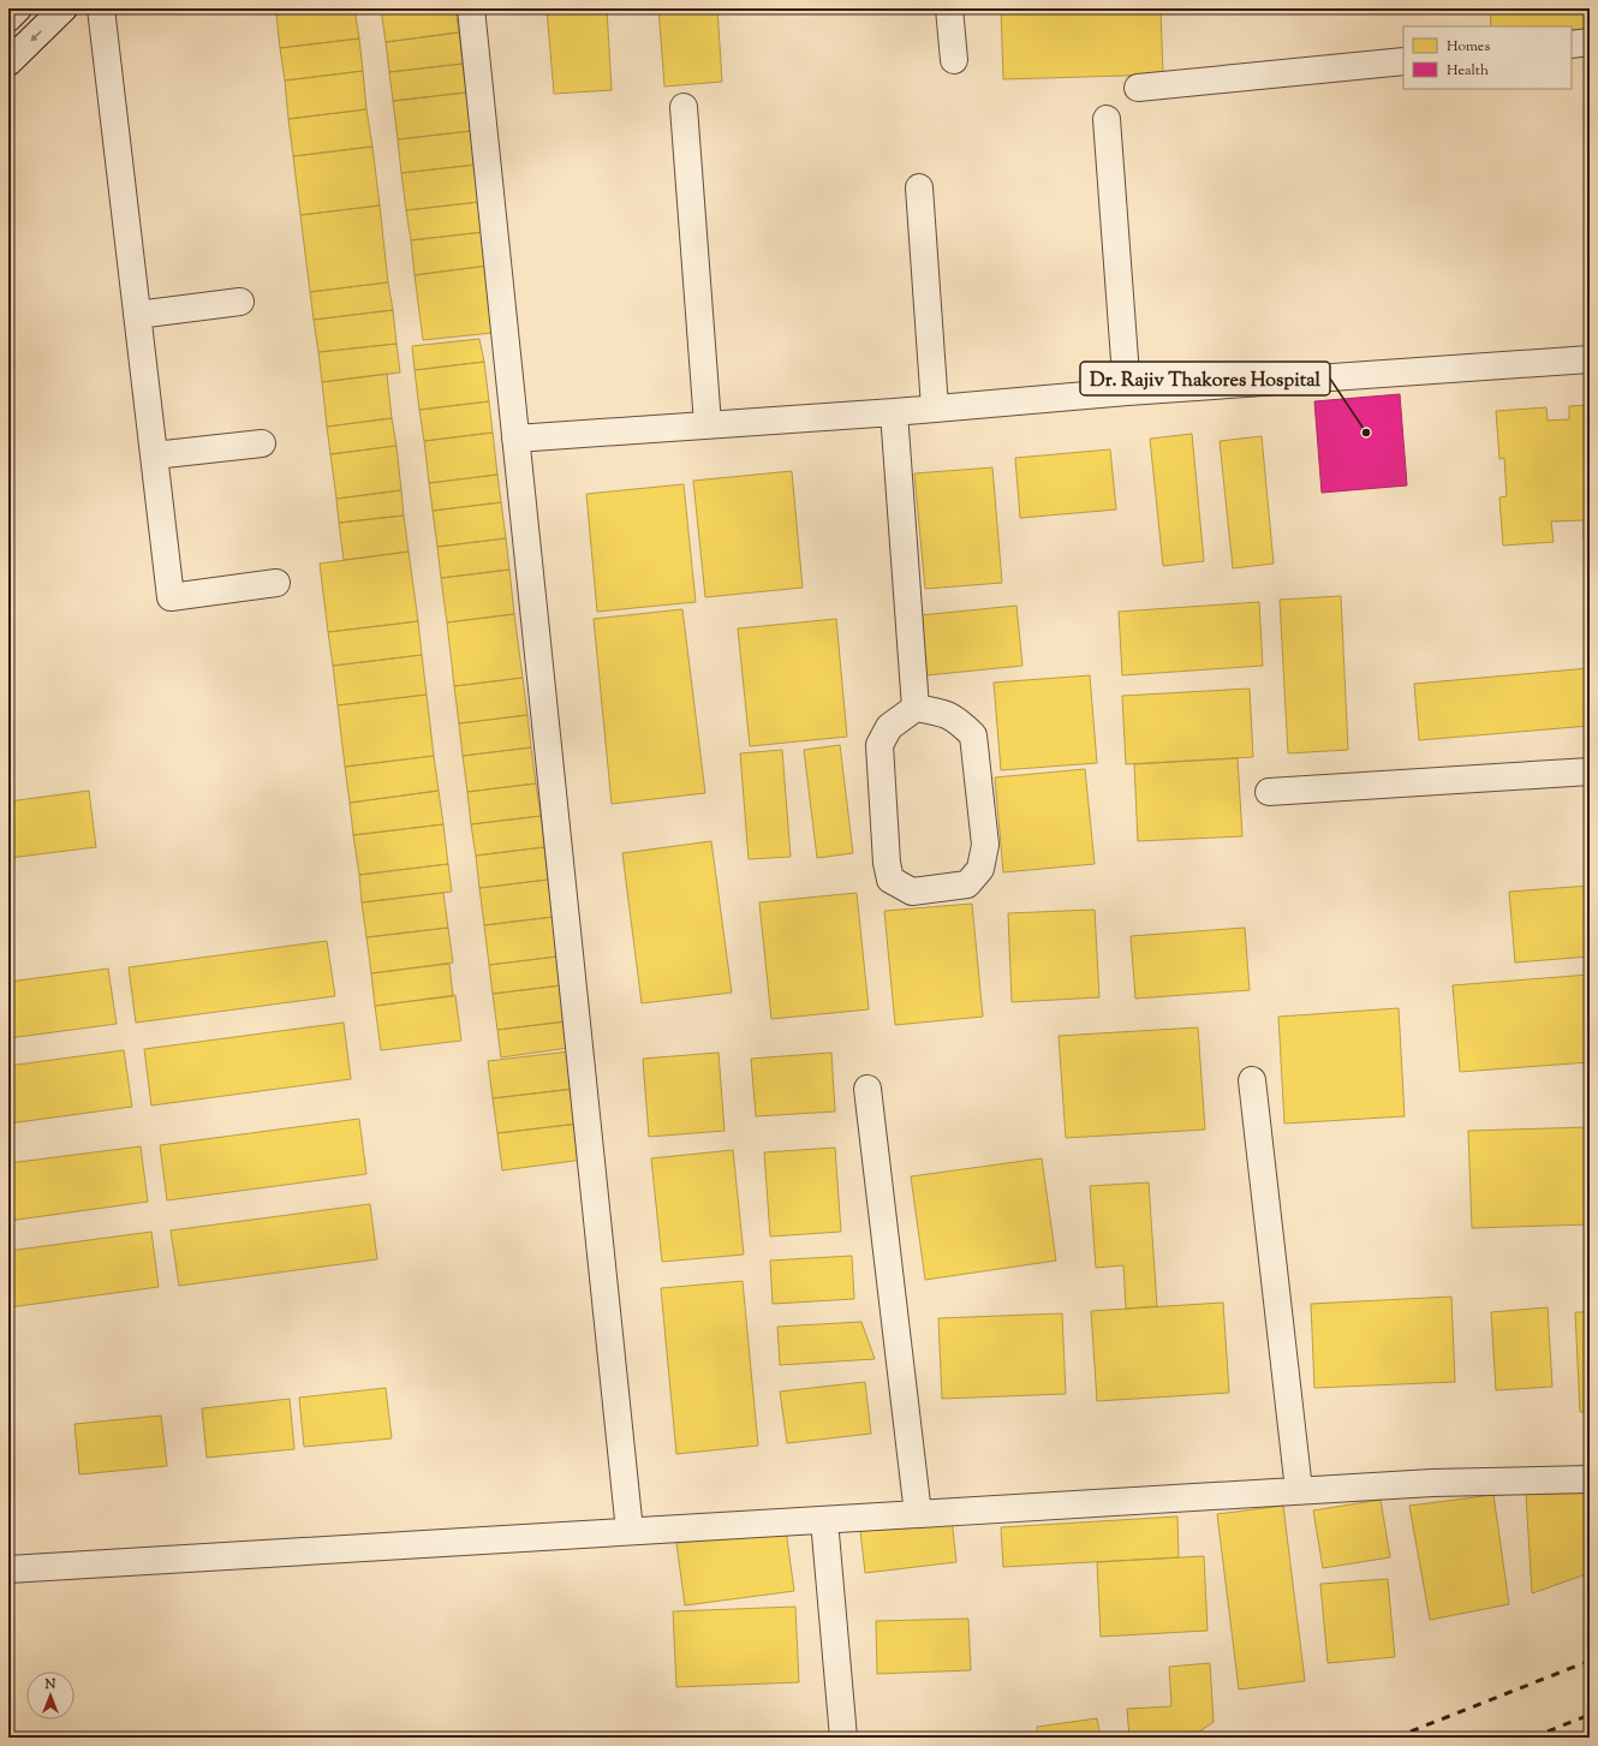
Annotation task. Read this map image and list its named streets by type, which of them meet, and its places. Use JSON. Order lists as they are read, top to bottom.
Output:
{
  "places": ["Dr. Rajiv Thakores Hospital"],
  "legend": ["Homes", "Health"],
  "north": "top"
}
